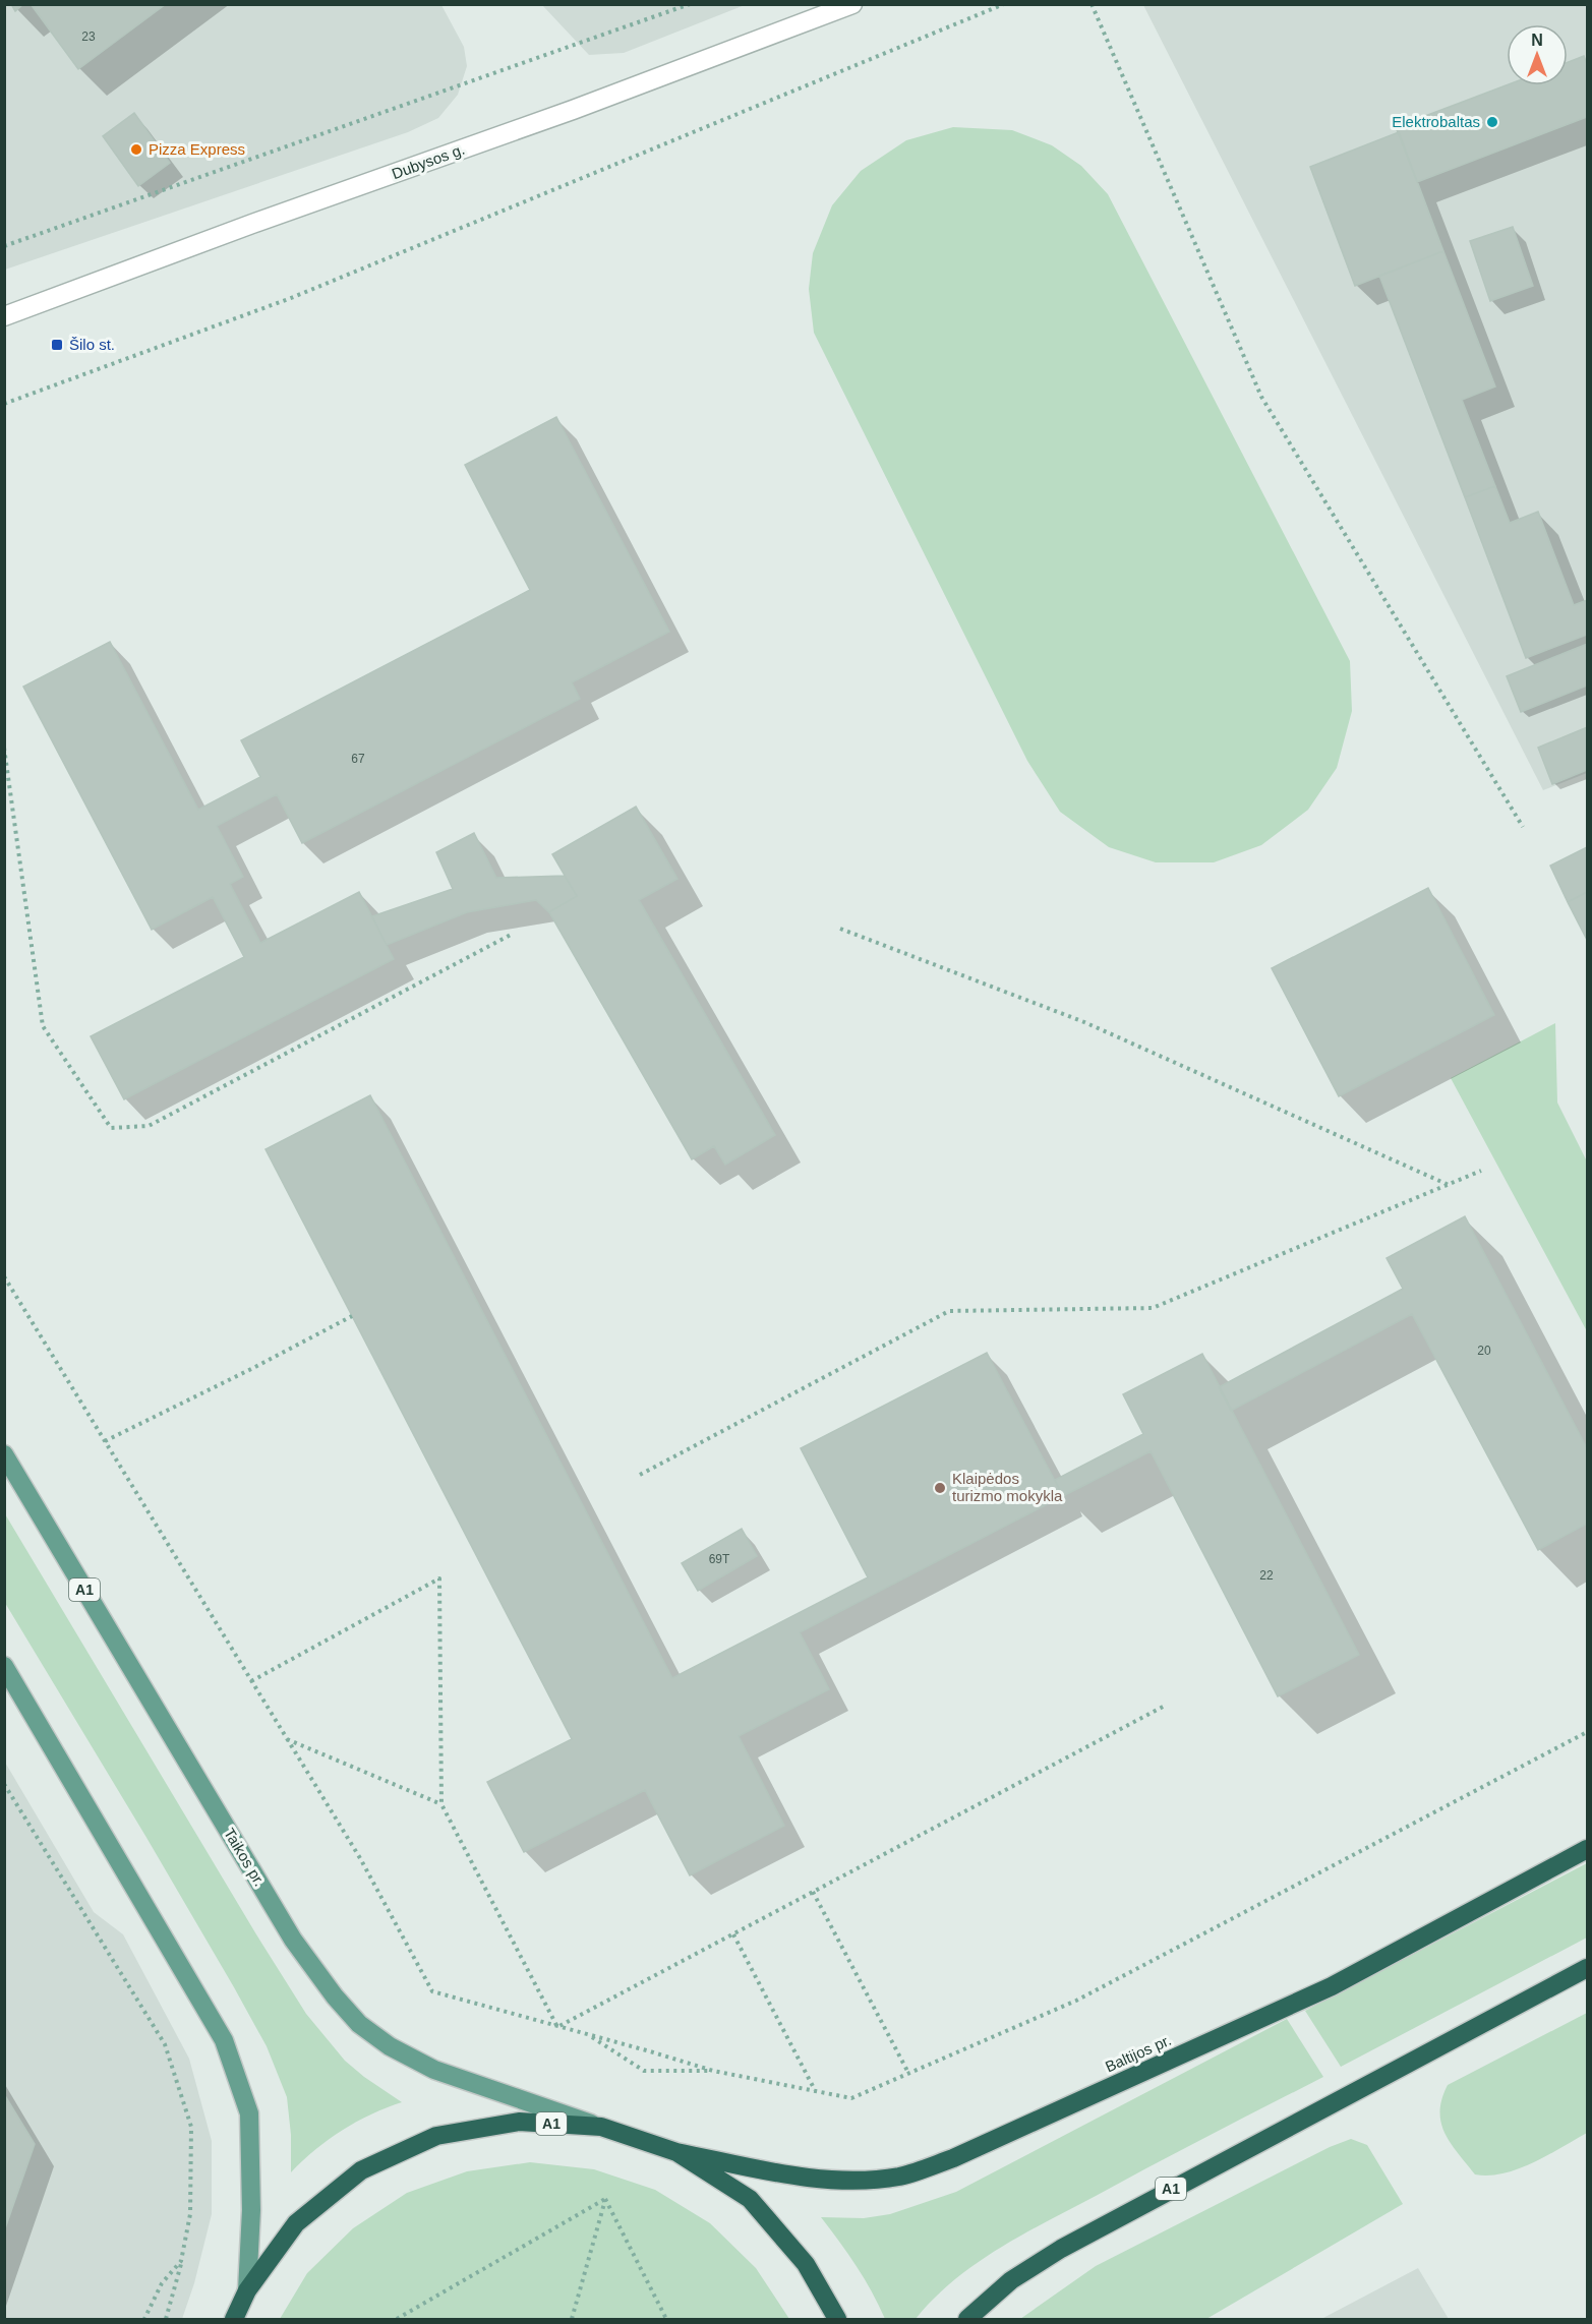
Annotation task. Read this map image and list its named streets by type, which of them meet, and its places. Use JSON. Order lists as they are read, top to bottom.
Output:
{
  "streets": {
    "highway": ["A1", "Baltijos pr."],
    "main road": ["Taikos pr."],
    "street": ["Dubysos g."]
  },
  "crossings": [
    ["A1", "Taikos pr."],
    ["A1", "Baltijos pr."]
  ],
  "places": {
    "other": ["Elektrobaltas", "Pizza Express", "Klaipėdos turizmo mokykla"],
    "transit": ["Šilo st."]
  },
  "house_numbers": [
    "23",
    "67",
    "20",
    "69T",
    "22"
  ],
  "north": "top"
}
